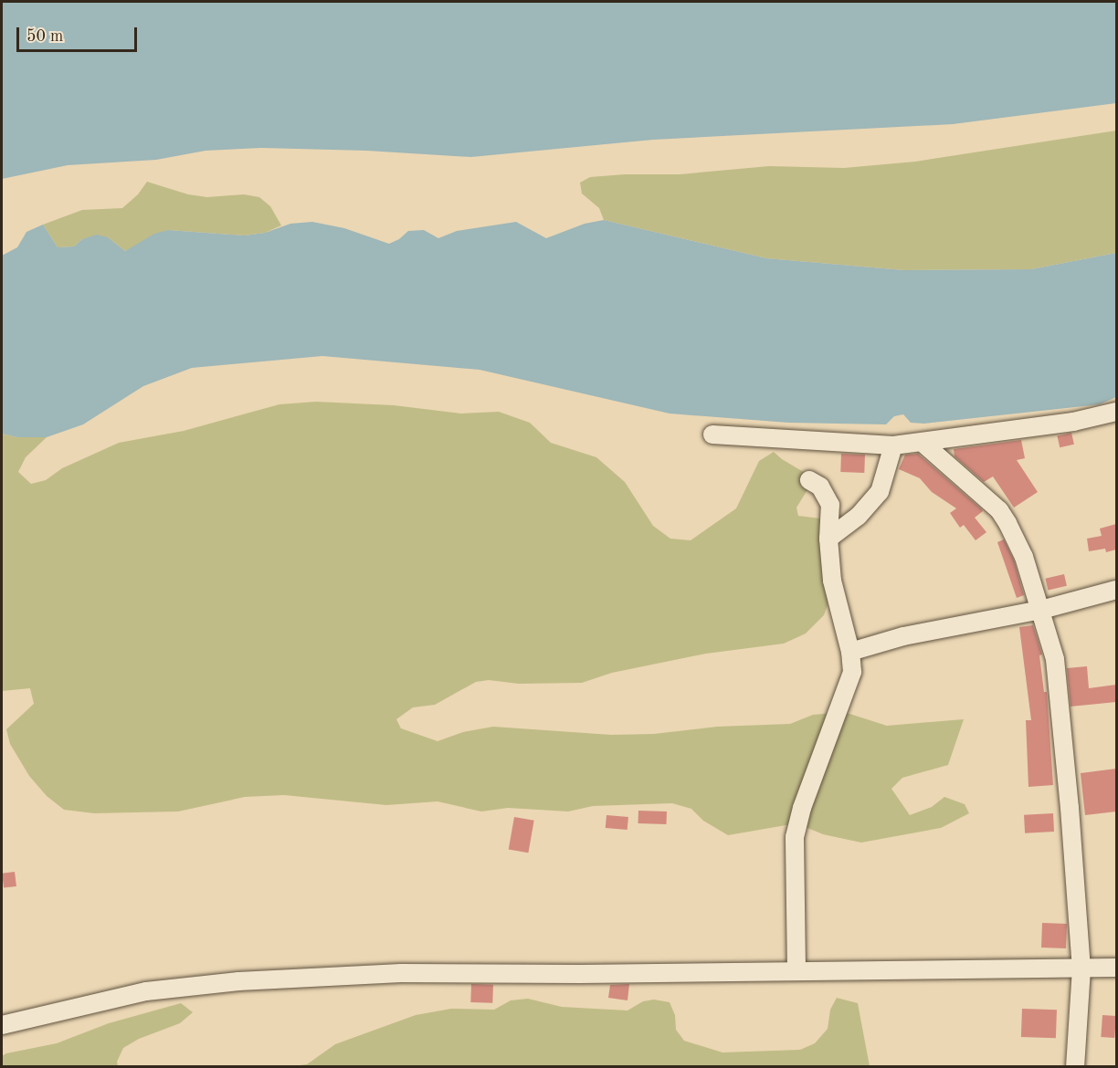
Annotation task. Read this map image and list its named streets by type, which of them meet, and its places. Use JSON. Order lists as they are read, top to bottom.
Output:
{
  "scale_bar": "50 m"
}
